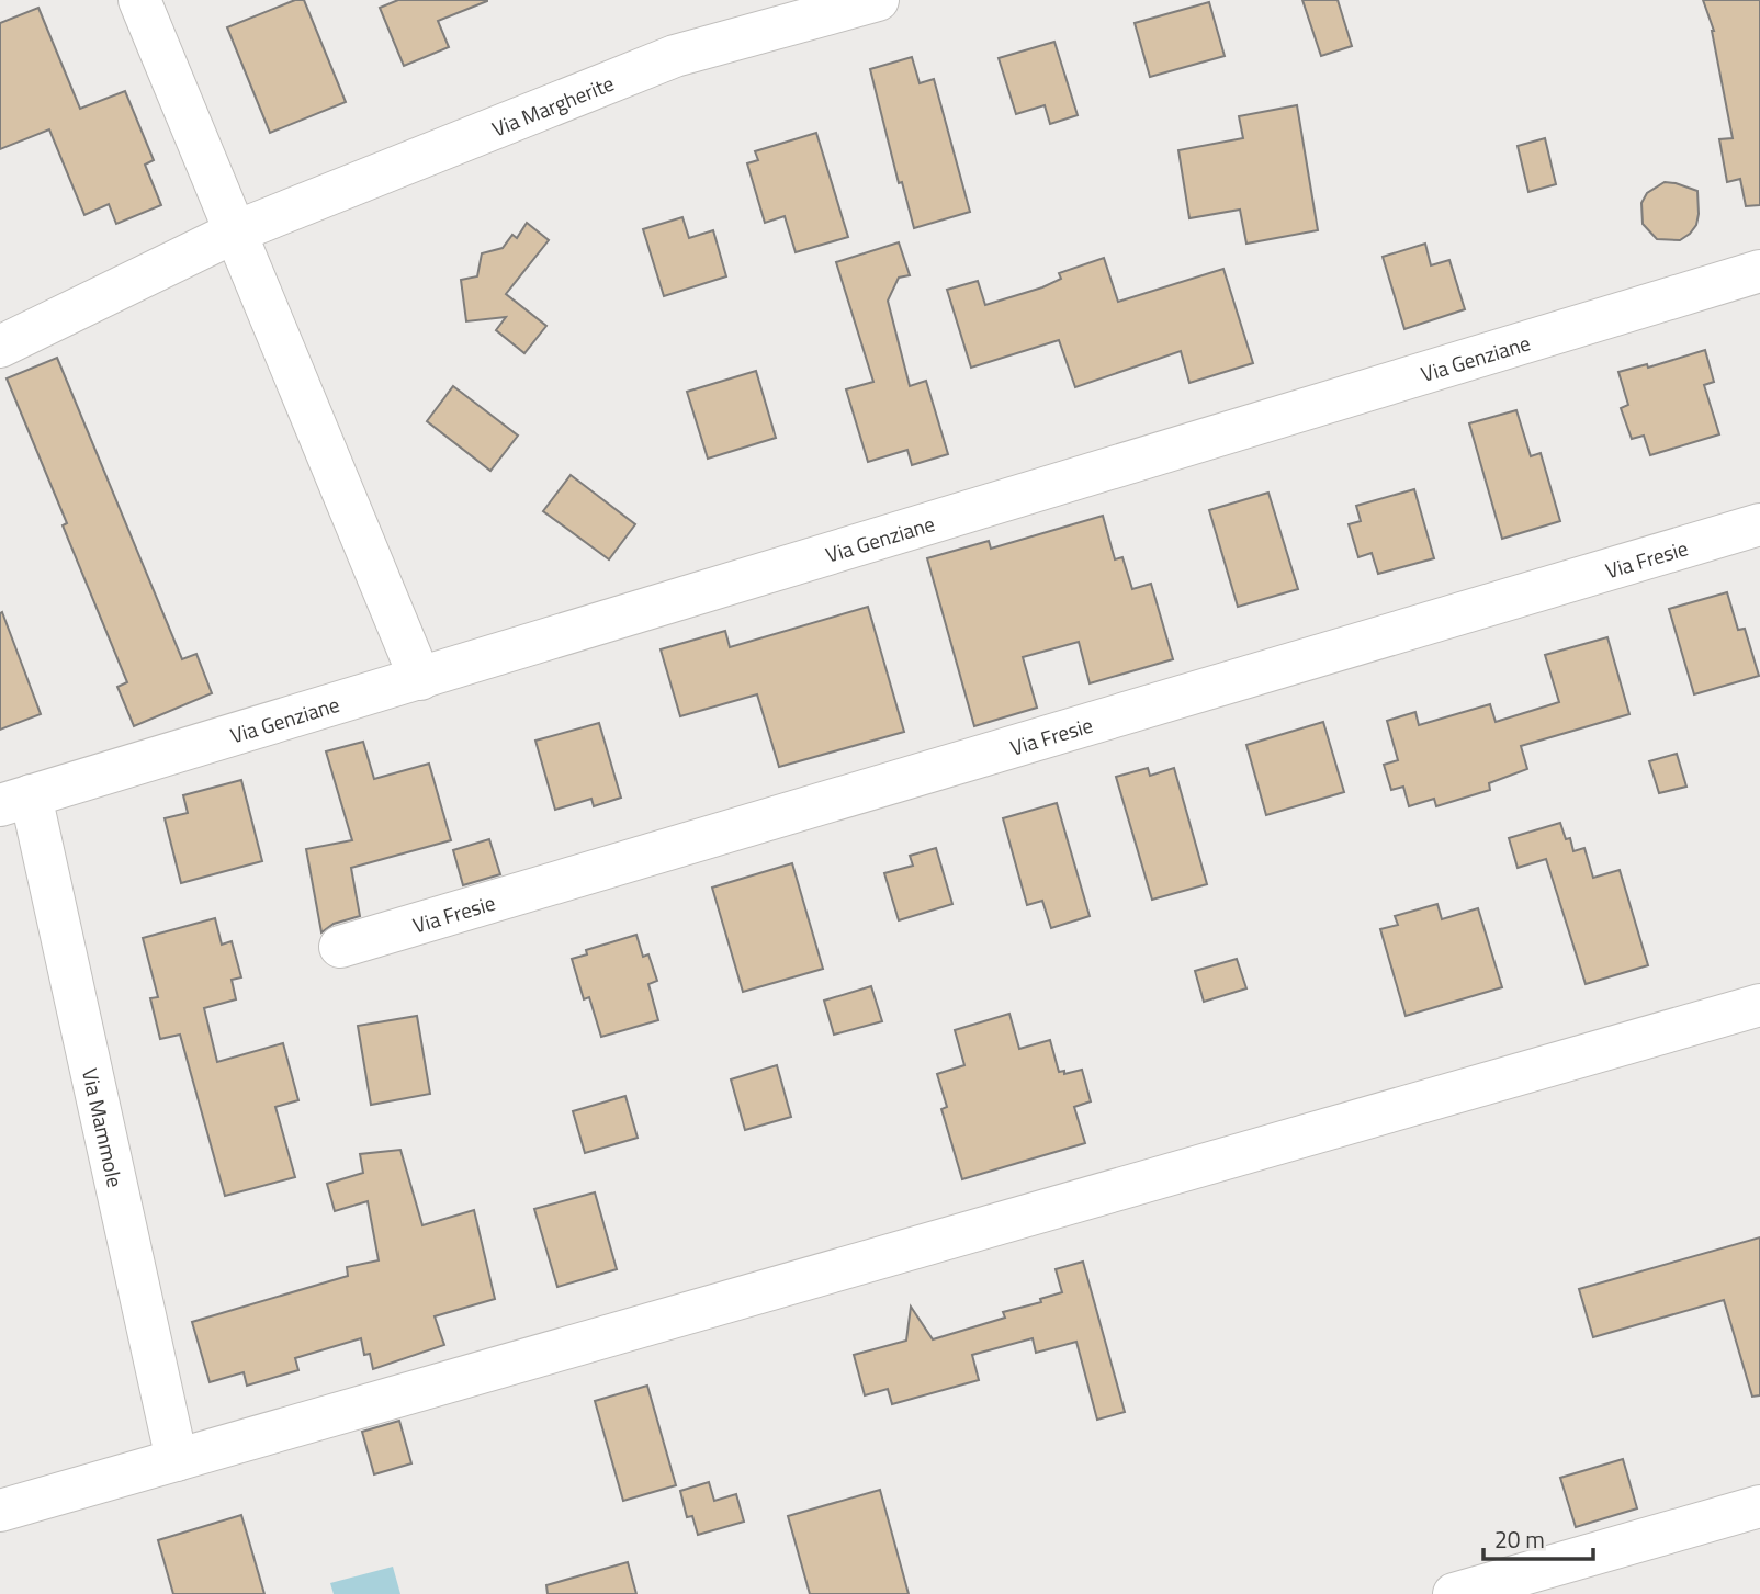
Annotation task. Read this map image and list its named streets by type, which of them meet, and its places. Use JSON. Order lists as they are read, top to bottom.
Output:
{
  "streets": {
    "street": [
      "Via Margherite",
      "Via Genziane",
      "Via Fresie",
      "Via Mammole"
    ]
  },
  "crossings": [
    ["Via Genziane", "Via Mammole"]
  ],
  "scale_bar": "20 m"
}
